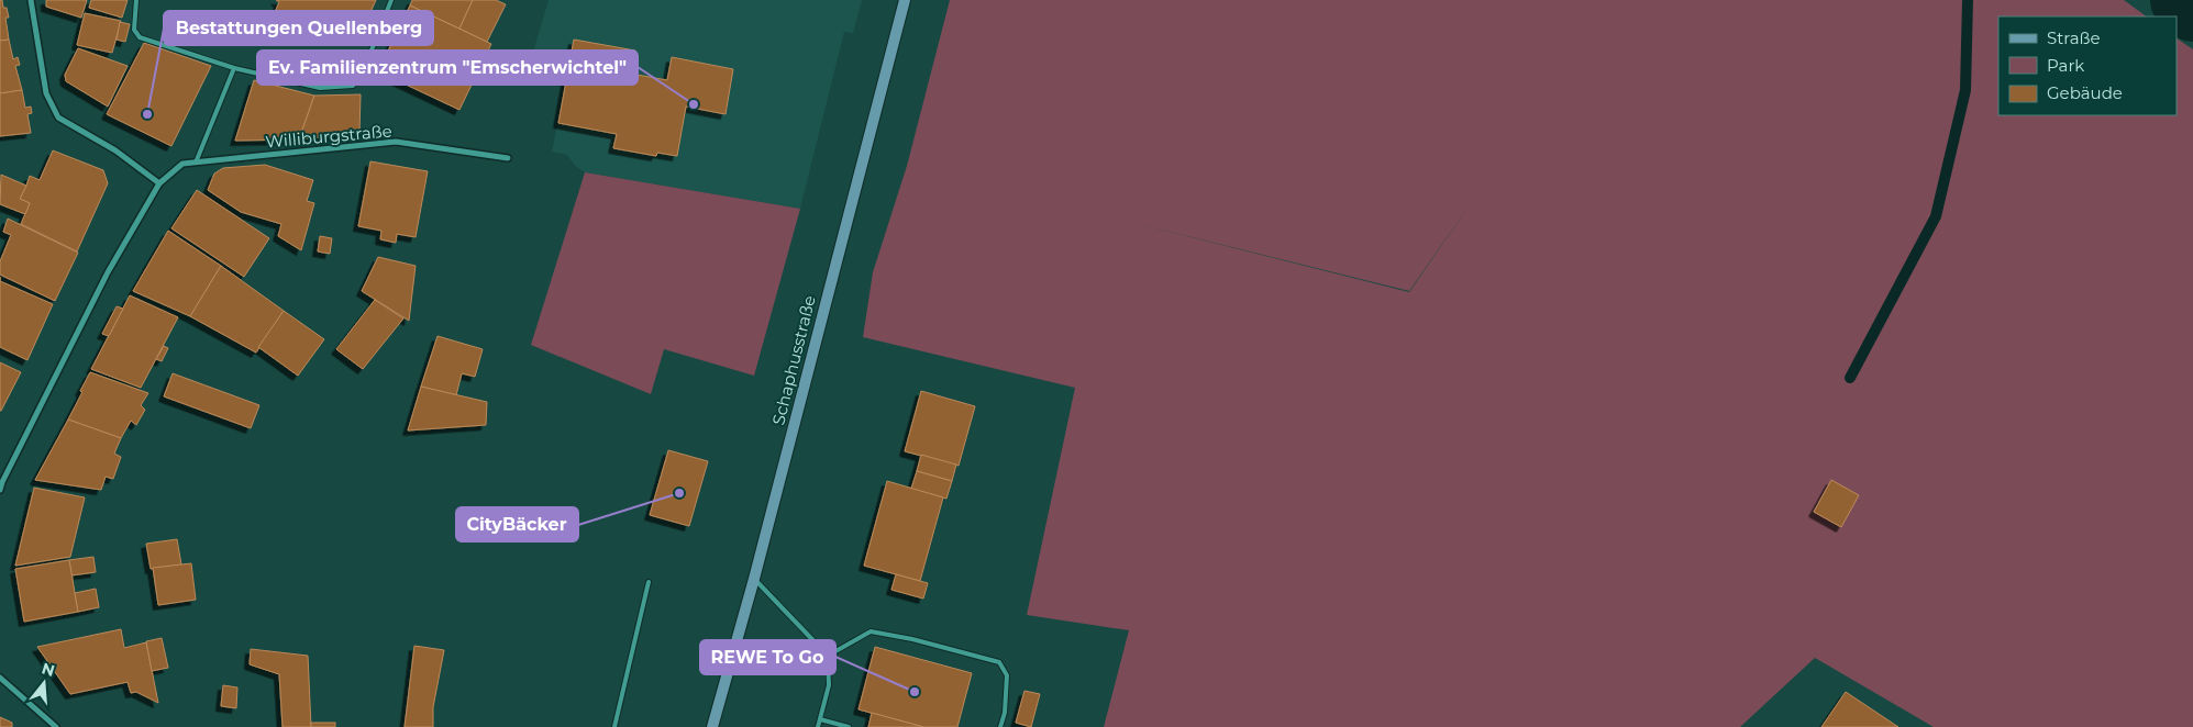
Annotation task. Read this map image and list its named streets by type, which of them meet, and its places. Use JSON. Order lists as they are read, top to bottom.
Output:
{
  "streets": {
    "main road": ["Schaphusstraße"],
    "street": ["Williburgstraße"]
  },
  "places": [
    "Ev. Familienzentrum \"Emscherwichtel\"",
    "Bestattungen Quellenberg",
    "CityBäcker",
    "REWE To Go"
  ],
  "legend": ["Straße", "Park", "Gebäude"],
  "north": "top"
}
